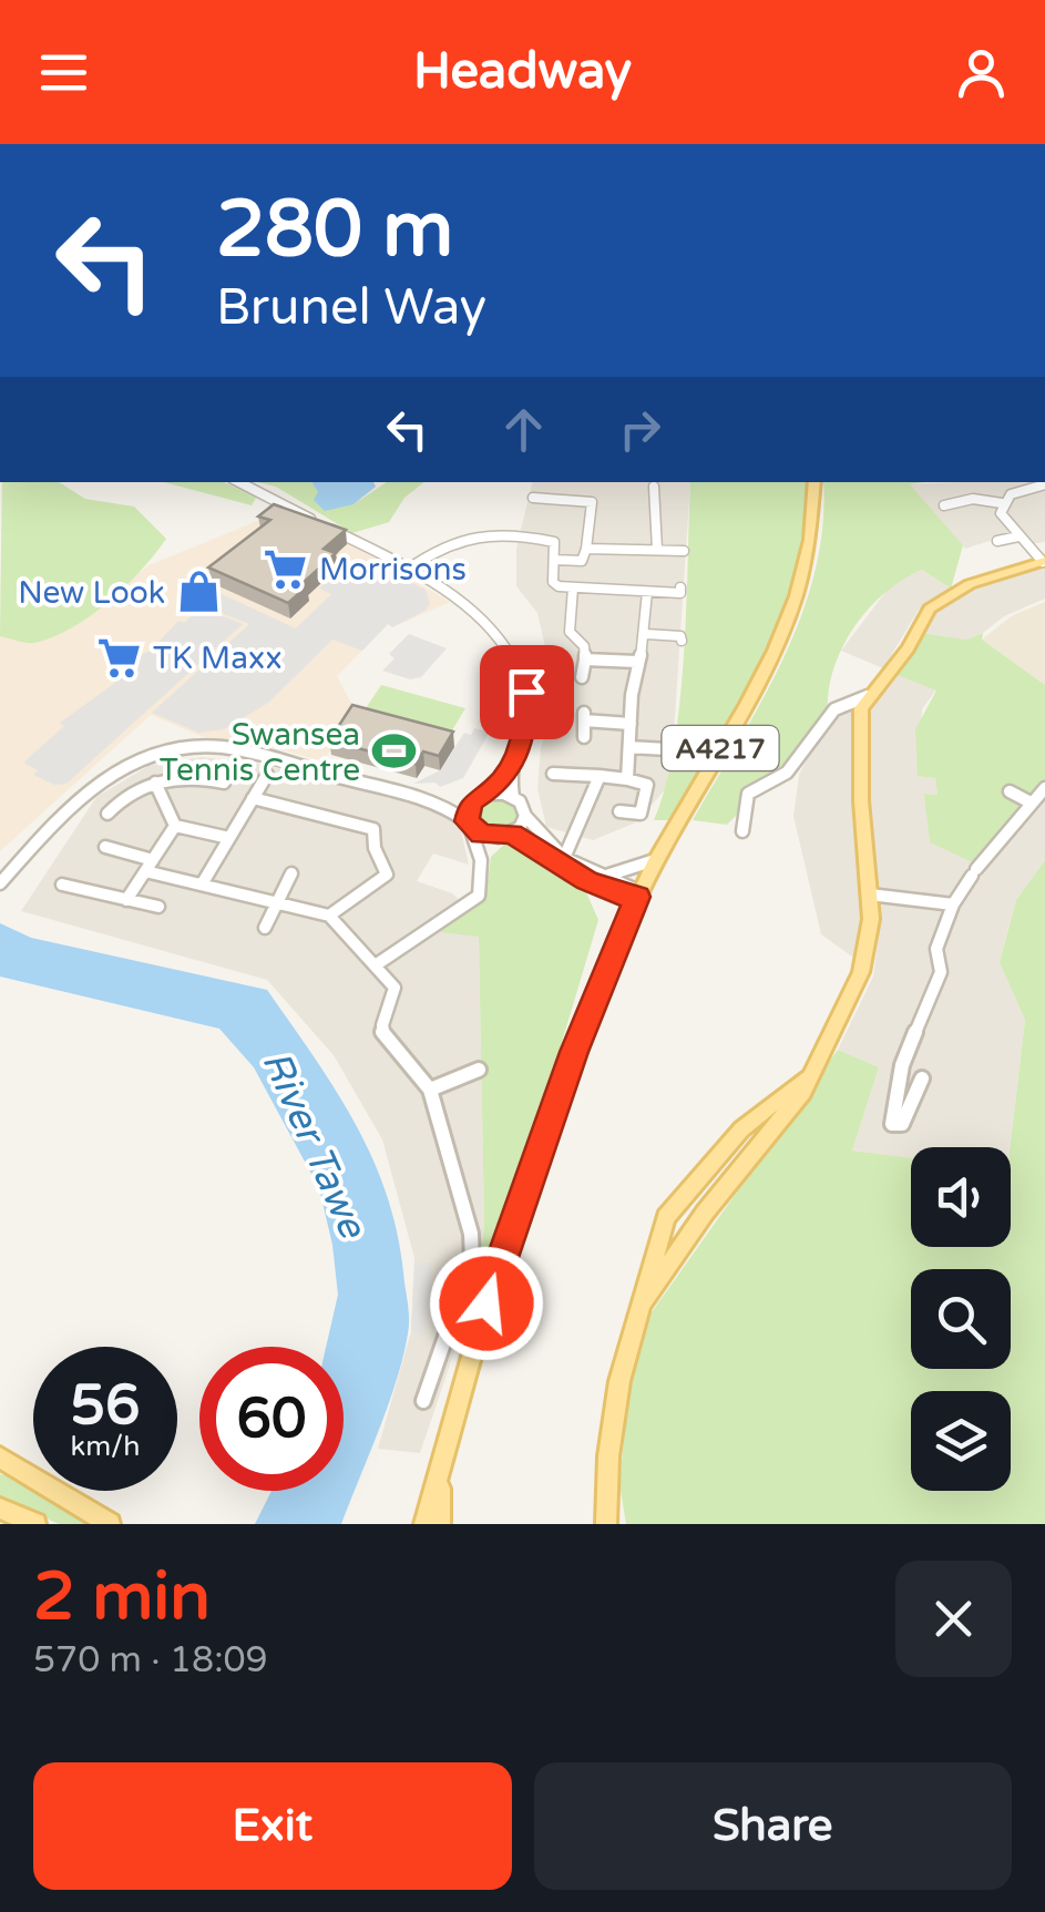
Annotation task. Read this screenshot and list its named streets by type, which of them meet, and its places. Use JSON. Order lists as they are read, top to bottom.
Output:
{
  "streets": {
    "main road": ["A4217"]
  },
  "water": ["River Tawe"],
  "places": {
    "supermarket": ["Morrisons", "TK Maxx"],
    "shop": ["New Look"],
    "sports": ["Swansea Tennis Centre"]
  },
  "page": {
    "header": "Headway",
    "turn": ["280 m", "Brunel Way"],
    "speed": "56 km/h",
    "limit": "60",
    "heading": ["2 min", "570 m · 18:09"],
    "buttons": ["Exit", "Share"]
  }
}
